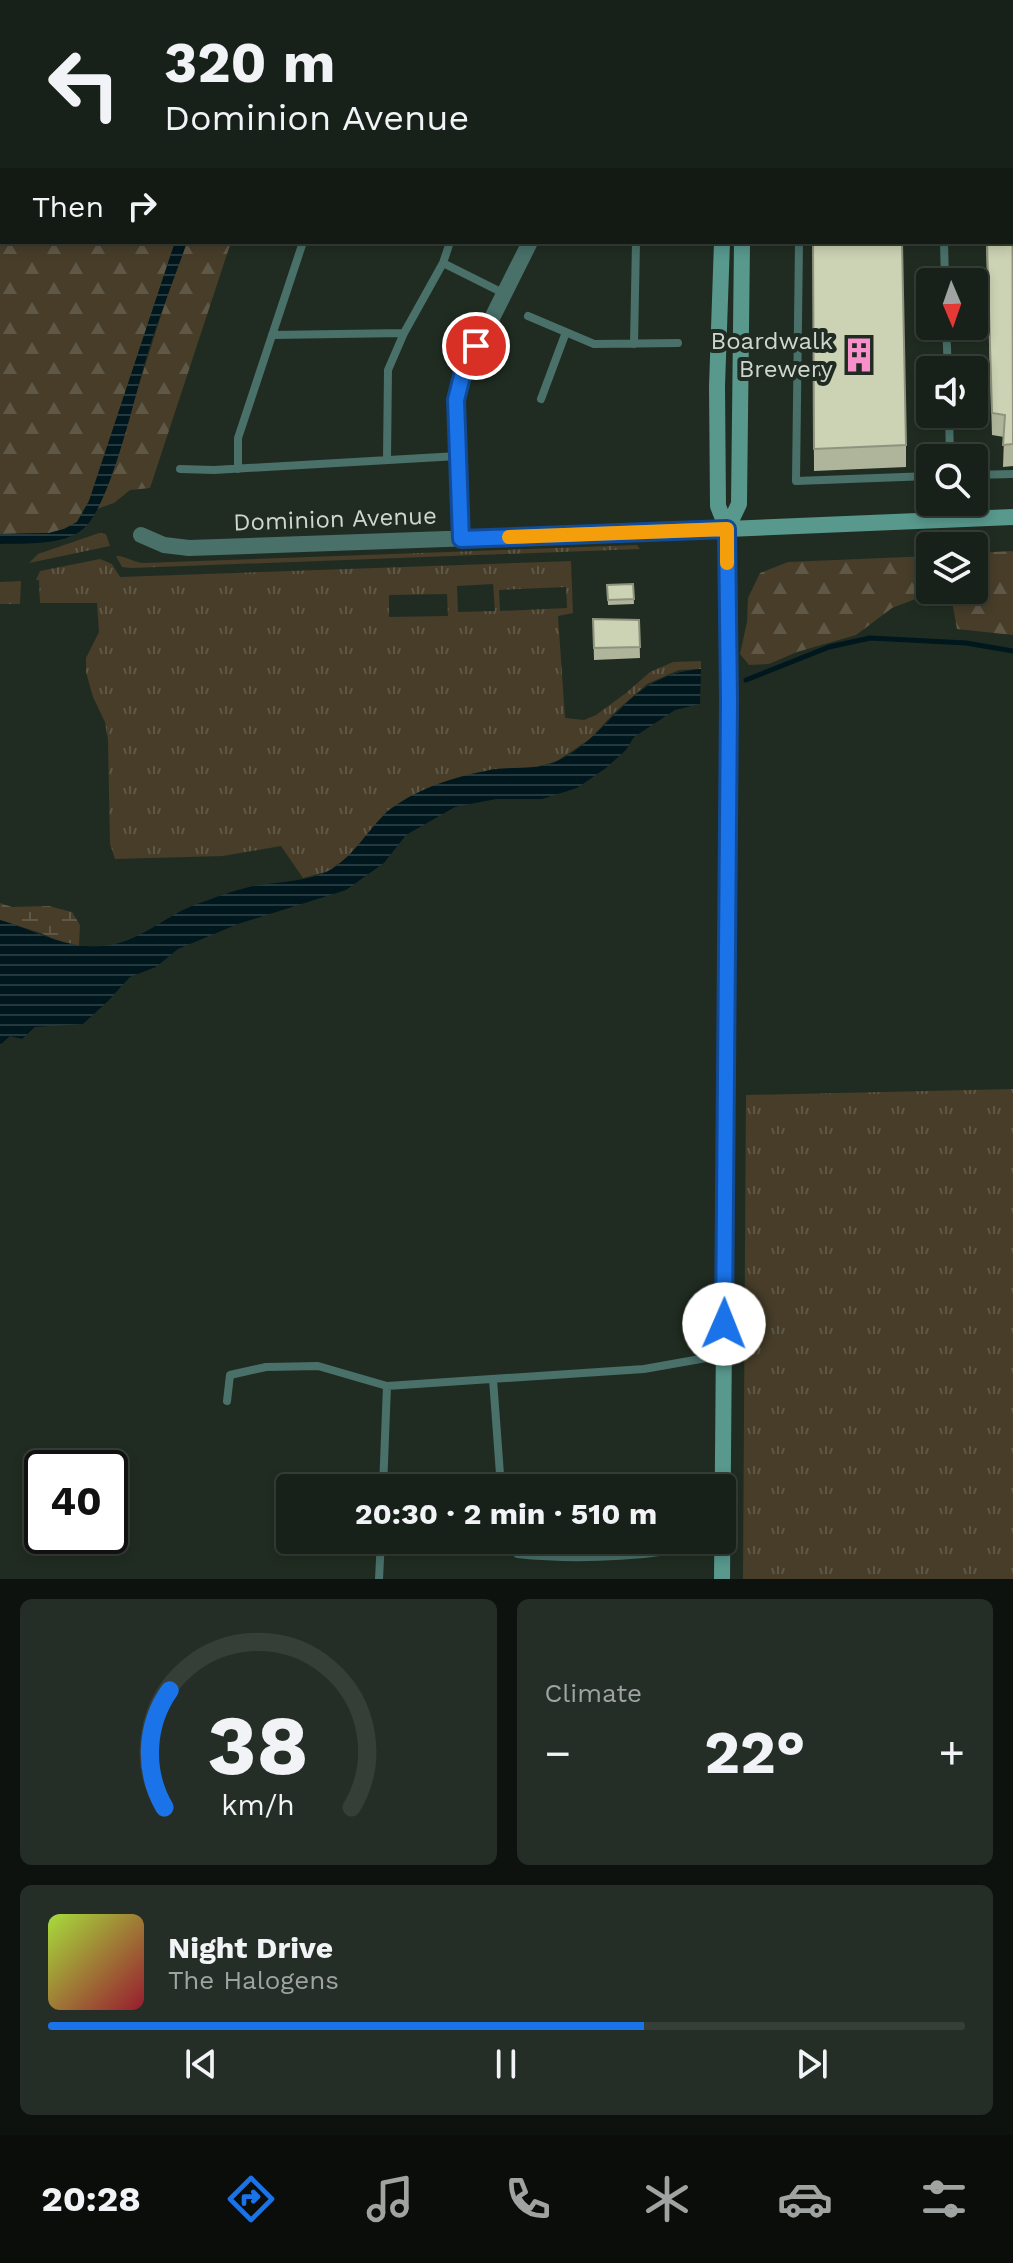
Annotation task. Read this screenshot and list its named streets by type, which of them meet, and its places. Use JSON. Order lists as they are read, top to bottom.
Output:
{
  "streets": {
    "street": ["Dominion Avenue"]
  },
  "places": {
    "building": ["Boardwalk Brewery"]
  },
  "north": "bottom",
  "page": {
    "turn": ["320 m", "Dominion Avenue"],
    "then": "Then",
    "limit": "40",
    "trip": "20:30 · 2 min · 510 m",
    "tile": "Climate",
    "heat": ["−", "22°", "+"],
    "song": ["Night Drive", "The Halogens"],
    "tabs": "20:28",
    "gauge": ["38", "km/h"]
  }
}
